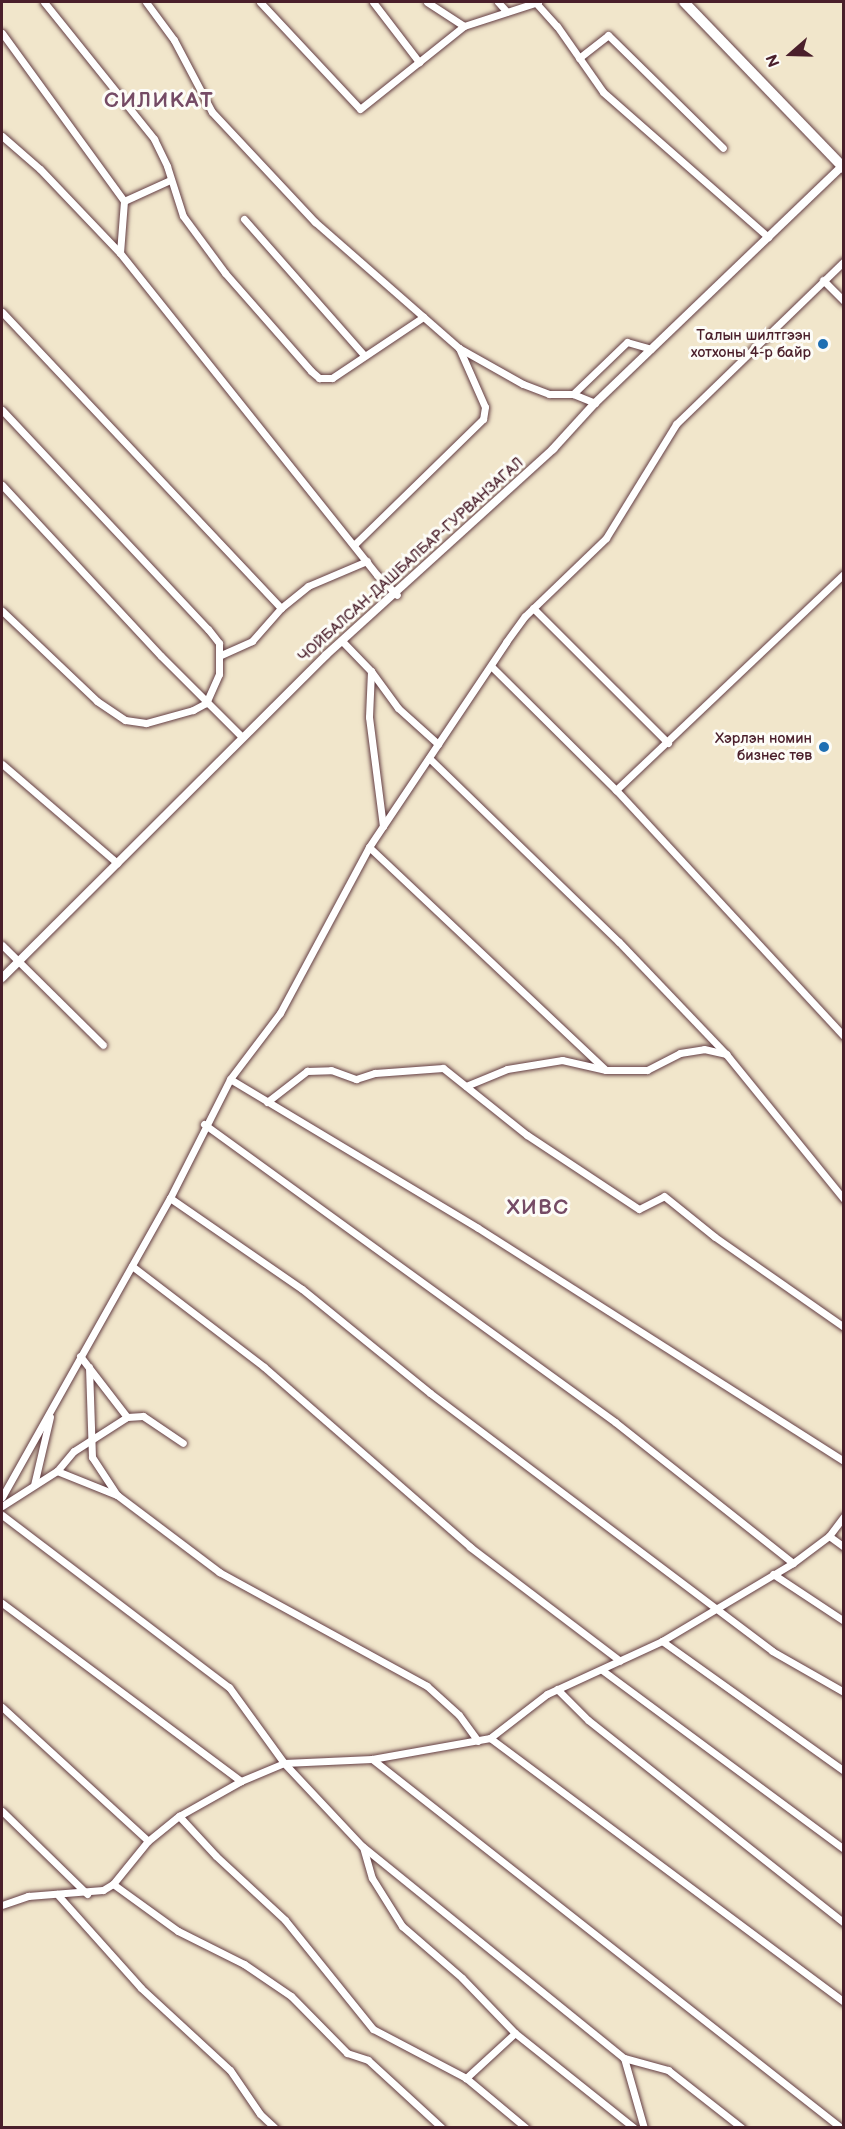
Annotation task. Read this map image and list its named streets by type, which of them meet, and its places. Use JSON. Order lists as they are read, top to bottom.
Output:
{
  "streets": {
    "street": ["ЧОЙБАЛСАН-ДАШБАЛБАР-ГУРВАНЗАГАЛ"]
  },
  "districts": ["СИЛИКАТ", "ХИВС"],
  "places": ["Талын шилтгээн хотхоны 4-р байр", "Хэрлэн номин бизнес төв"],
  "north": "left"
}
